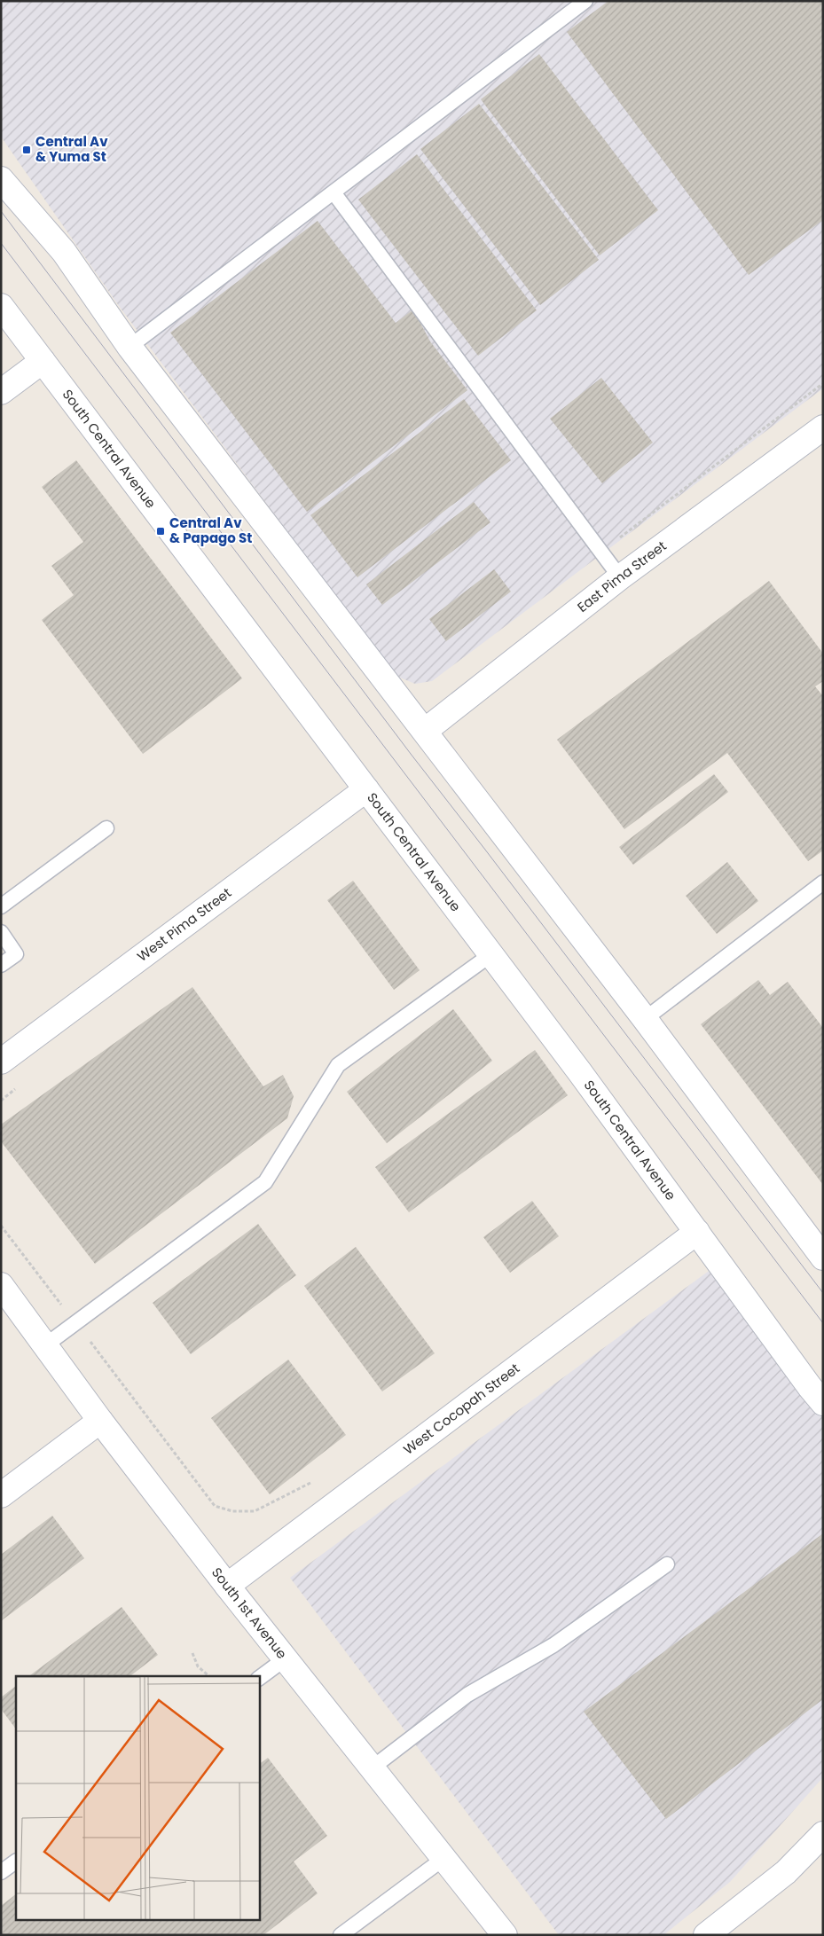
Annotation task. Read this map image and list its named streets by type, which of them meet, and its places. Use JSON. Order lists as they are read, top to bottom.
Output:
{
  "streets": {
    "main road": [
      "South Central Avenue",
      "East Pima Street",
      "West Pima Street",
      "West Cocopah Street",
      "South 1st Avenue"
    ]
  },
  "crossings": [
    ["South Central Avenue", "West Pima Street"],
    ["South Central Avenue", "West Cocopah Street"],
    ["West Cocopah Street", "South 1st Avenue"]
  ],
  "places": {
    "transit": ["Central Av & Yuma St", "Central Av & Papago St"]
  }
}
